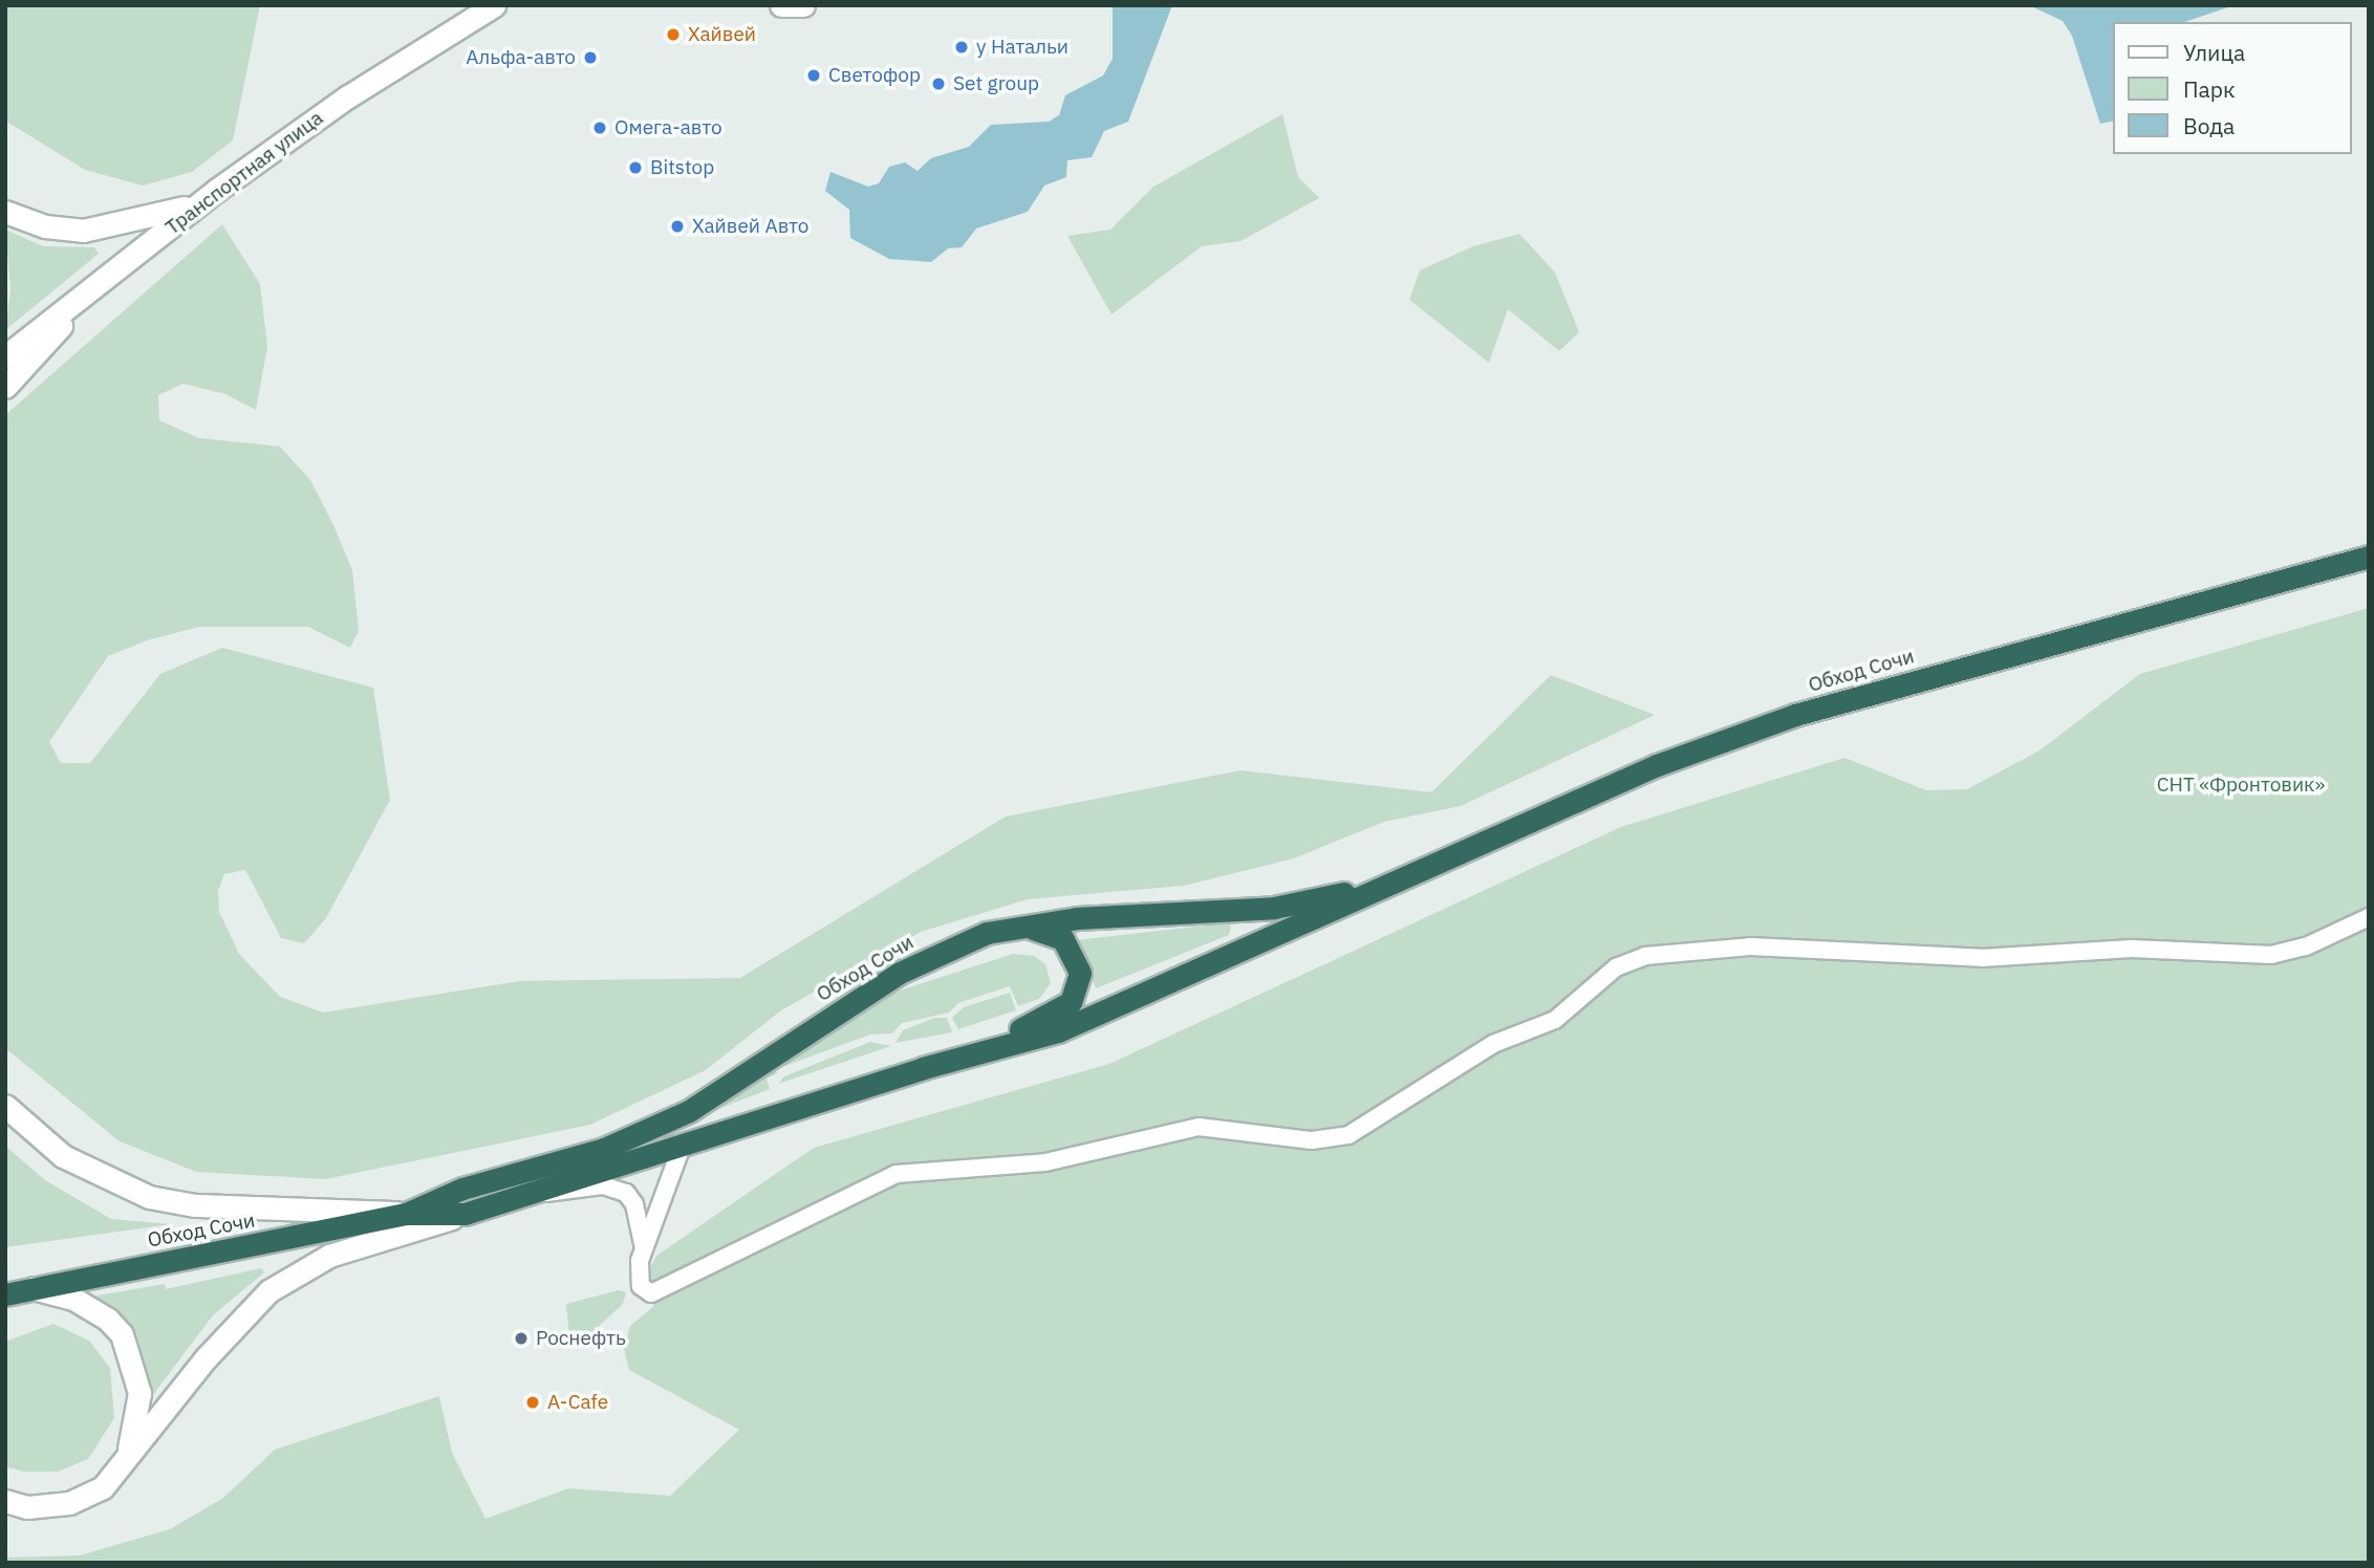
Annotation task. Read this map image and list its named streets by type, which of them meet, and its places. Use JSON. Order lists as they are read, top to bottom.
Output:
{
  "streets": {
    "highway": ["Обход Сочи"],
    "main road": ["Транспортная улица"]
  },
  "parks": ["СНТ «Фронтовик»"],
  "places": [
    "Хайвей",
    "у Натальи",
    "Альфа-авто",
    "Светофор",
    "Set group",
    "Омега-авто",
    "Bitstop",
    "Хайвей Авто",
    "Роснефть",
    "A-Cafe"
  ],
  "legend": ["Улица", "Парк", "Вода"]
}
